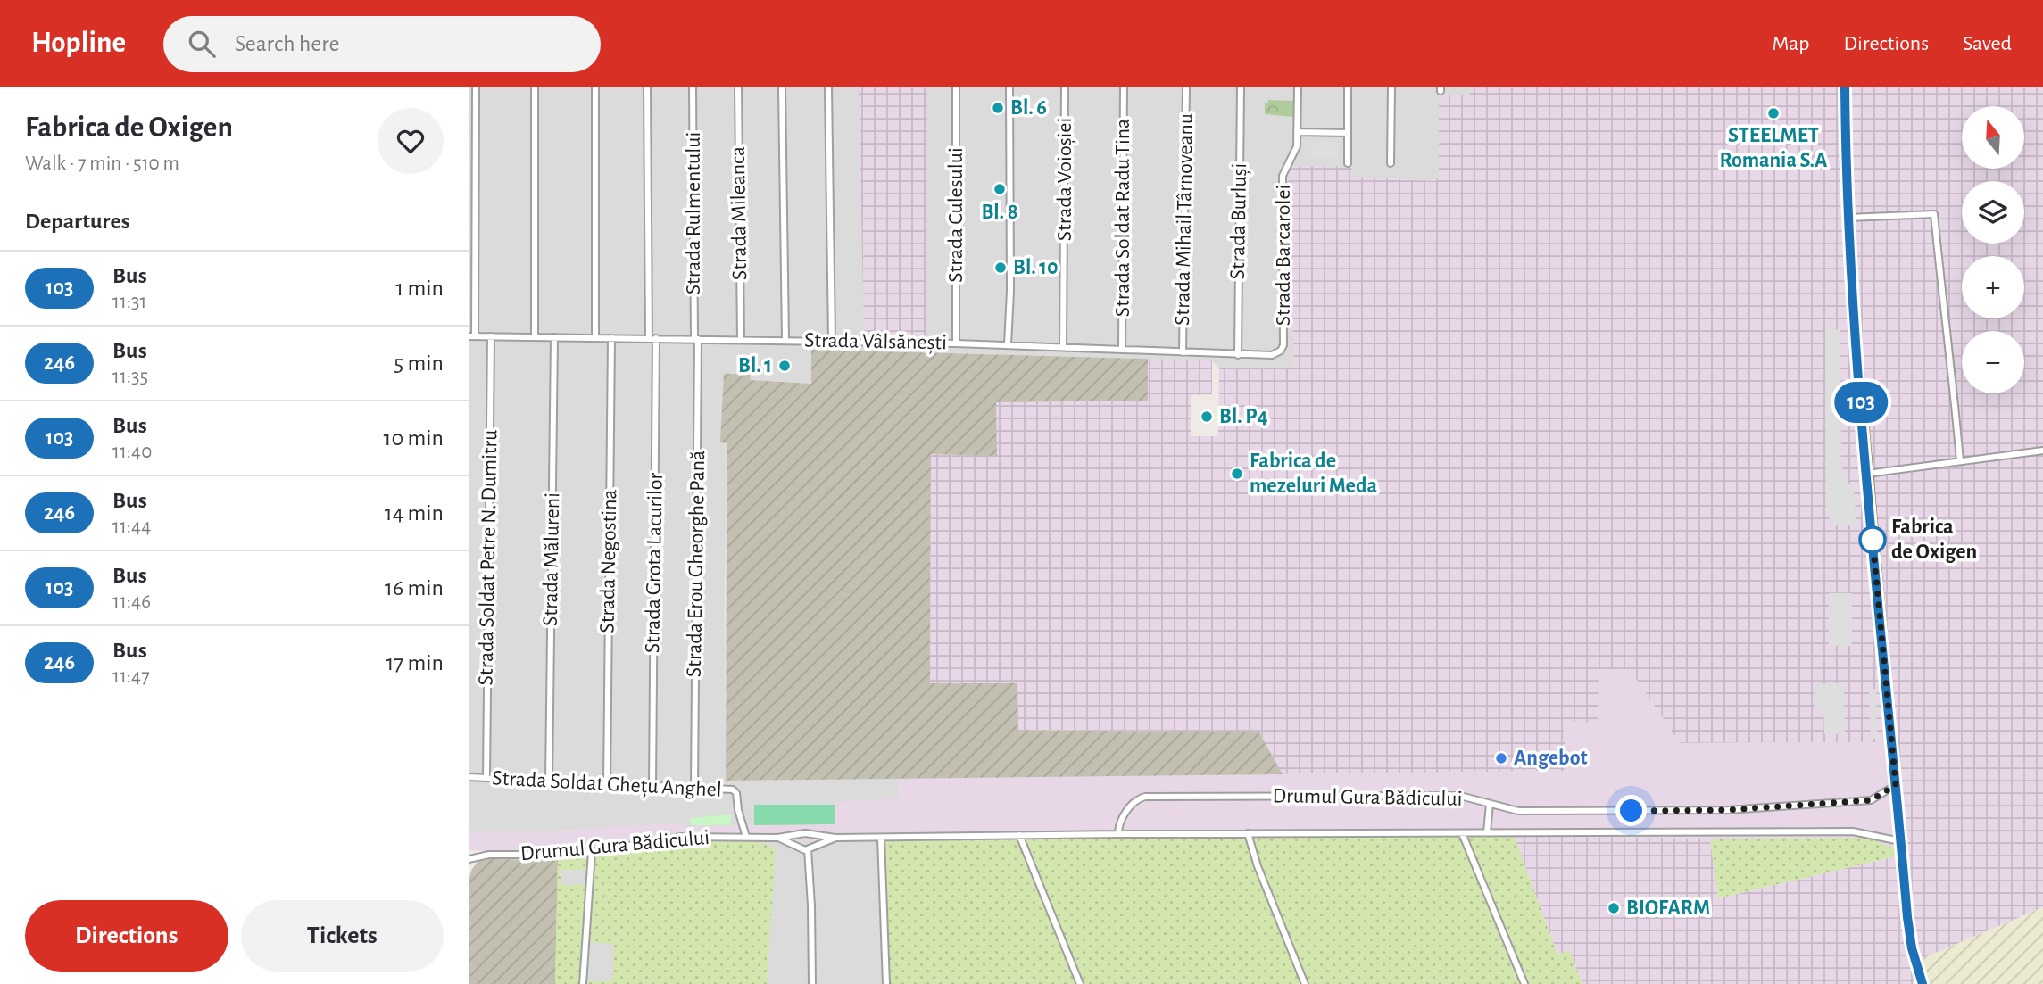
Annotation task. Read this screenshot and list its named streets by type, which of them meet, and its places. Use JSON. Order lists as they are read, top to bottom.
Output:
{
  "streets": {
    "street": [
      "Strada Voioșiei",
      "Strada Rulmentului",
      "Strada Mileanca",
      "Strada Culesului",
      "Strada Soldat Radu Tina",
      "Strada Mihail Târnoveanu",
      "Strada Burluși",
      "Strada Barcarolei",
      "Strada Vâlsănești",
      "Strada Soldat Petre N. Dumitru",
      "Strada Mălureni",
      "Strada Negostina",
      "Strada Grota Lacurilor",
      "Strada Erou Gheorghe Pană",
      "Strada Soldat Ghețu Anghel",
      "Drumul Gura Bădicului"
    ]
  },
  "crossings": [
    ["Strada Voioșiei", "Strada Vâlsănești"],
    ["Strada Rulmentului", "Strada Vâlsănești"],
    ["Strada Rulmentului", "Strada Erou Gheorghe Pană"],
    ["Strada Mileanca", "Strada Vâlsănești"],
    ["Strada Culesului", "Strada Vâlsănești"],
    ["Strada Soldat Radu Tina", "Strada Vâlsănești"],
    ["Strada Mihail Târnoveanu", "Strada Vâlsănești"],
    ["Strada Burluși", "Strada Vâlsănești"],
    ["Strada Barcarolei", "Strada Vâlsănești"],
    ["Strada Vâlsănești", "Strada Soldat Petre N. Dumitru"],
    ["Strada Vâlsănești", "Strada Mălureni"],
    ["Strada Vâlsănești", "Strada Negostina"],
    ["Strada Vâlsănești", "Strada Grota Lacurilor"],
    ["Strada Vâlsănești", "Strada Erou Gheorghe Pană"],
    ["Strada Soldat Petre N. Dumitru", "Strada Soldat Ghețu Anghel"],
    ["Strada Mălureni", "Strada Soldat Ghețu Anghel"],
    ["Strada Negostina", "Strada Soldat Ghețu Anghel"],
    ["Strada Grota Lacurilor", "Strada Soldat Ghețu Anghel"],
    ["Strada Erou Gheorghe Pană", "Strada Soldat Ghețu Anghel"],
    ["Strada Soldat Ghețu Anghel", "Drumul Gura Bădicului"]
  ],
  "places": [
    "Bl. 6",
    "STEELMET Romania S.A",
    "Bl. 8",
    "Bl. 10",
    "Bl. 1",
    "Bl. P4",
    "Fabrica de mezeluri Meda",
    "Fabrica de Oxigen",
    "Angebot",
    "BIOFARM"
  ],
  "lines": ["bus line 103"],
  "north": "top",
  "page": {
    "header": "Hopline",
    "search": "Search here",
    "nav": ["Map", "Directions", "Saved"],
    "heading": [
      ["Fabrica de Oxigen", "Walk · 7 min · 510 m"],
      "Departures"
    ],
    "on_map": "103",
    "map_buttons": ["+", "−"],
    "list": [
      {
        "mark": "103",
        "name": "Bus",
        "note": "11:31",
        "value": "1 min"
      },
      {
        "mark": "246",
        "name": "Bus",
        "note": "11:35",
        "value": "5 min"
      },
      {
        "mark": "103",
        "name": "Bus",
        "note": "11:40",
        "value": "10 min"
      },
      {
        "mark": "246",
        "name": "Bus",
        "note": "11:44",
        "value": "14 min"
      },
      {
        "mark": "103",
        "name": "Bus",
        "note": "11:46",
        "value": "16 min"
      },
      {
        "mark": "246",
        "name": "Bus",
        "note": "11:47",
        "value": "17 min"
      }
    ],
    "buttons": ["Directions", "Tickets"]
  }
}
